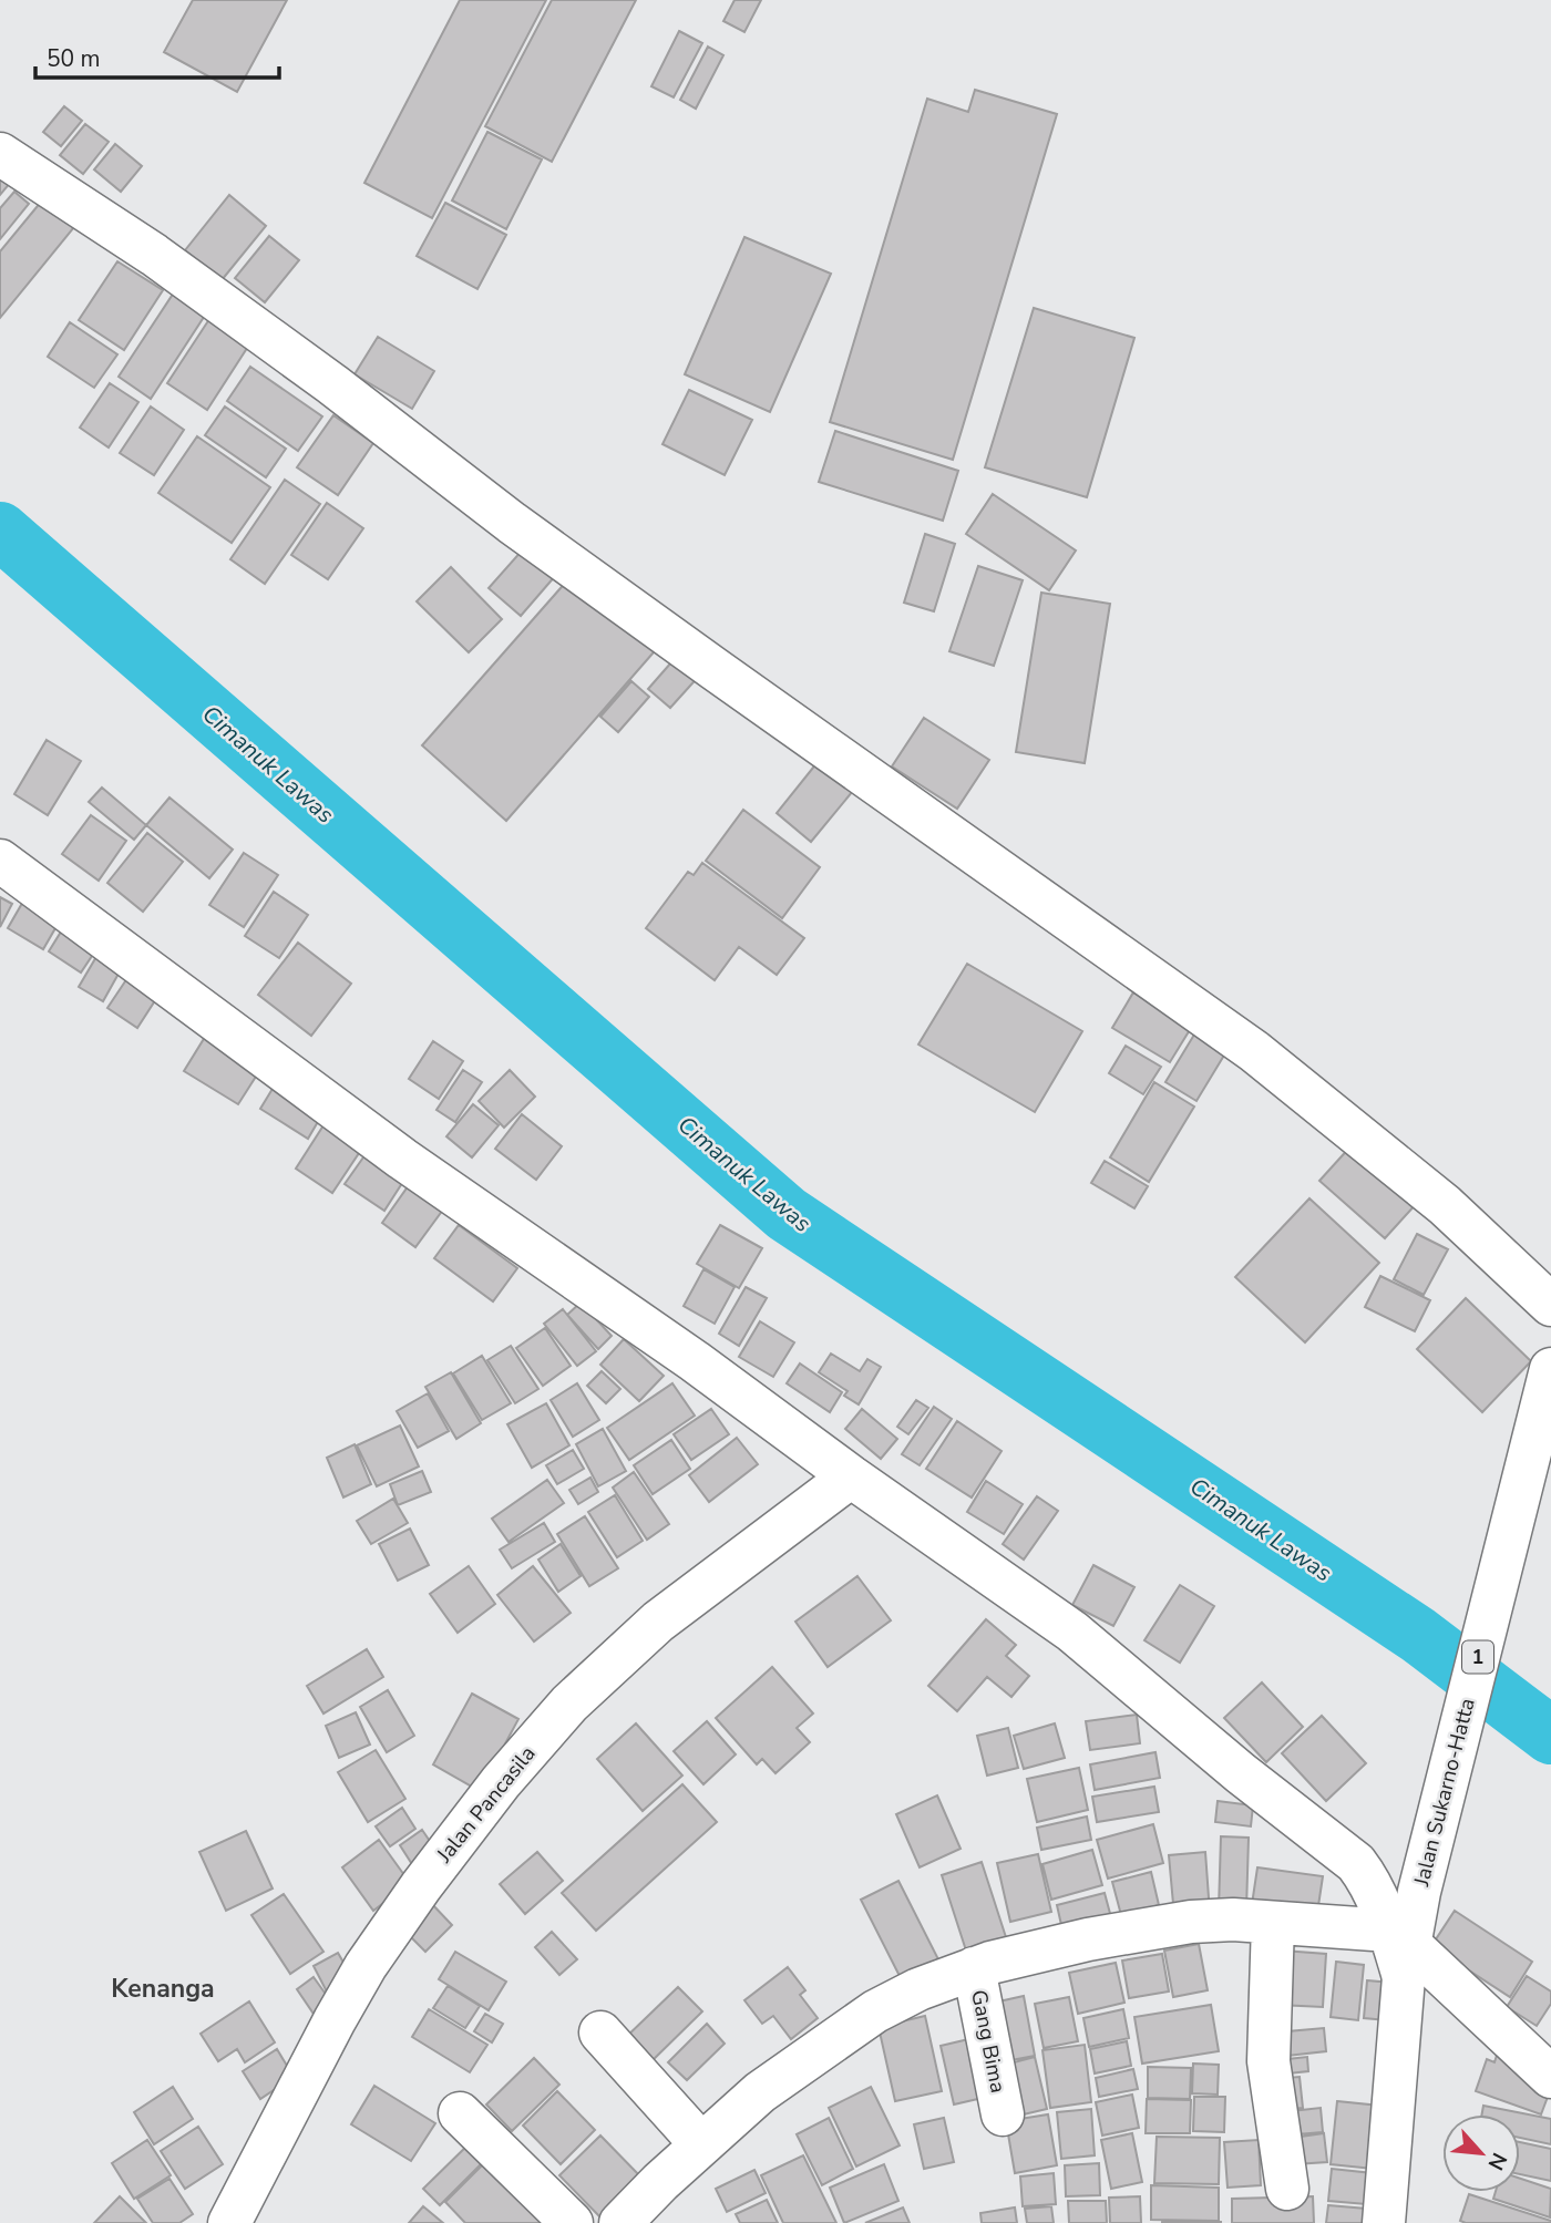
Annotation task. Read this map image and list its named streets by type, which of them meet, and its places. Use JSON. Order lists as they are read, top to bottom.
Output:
{
  "streets": {
    "main road": [
      "1",
      "Jalan Sukarno-Hatta",
      "Jalan Pancasila",
      "Gang Bima"
    ]
  },
  "districts": ["Kenanga"],
  "water": ["Cimanuk Lawas"],
  "scale_bar": "50 m",
  "north": "bottom right"
}
